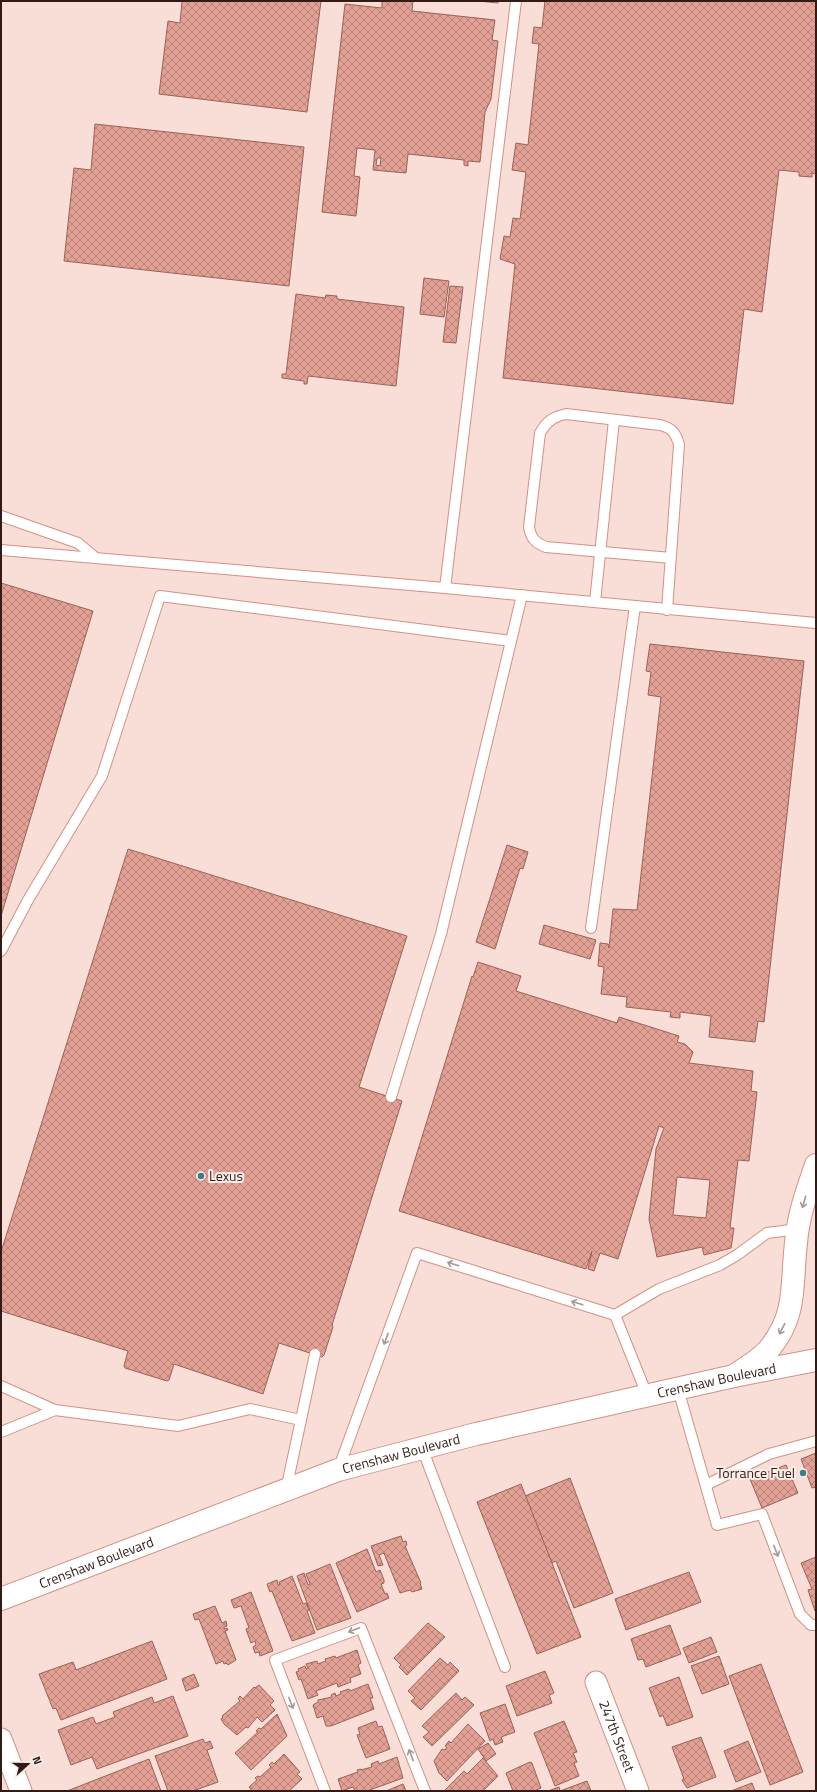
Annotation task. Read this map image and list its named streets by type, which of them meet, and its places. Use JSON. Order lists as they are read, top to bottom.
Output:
{
  "streets": {
    "main road": ["Crenshaw Boulevard"],
    "street": ["247th Street"]
  },
  "places": ["Lexus", "Torrance Fuel"],
  "north": "right"
}
